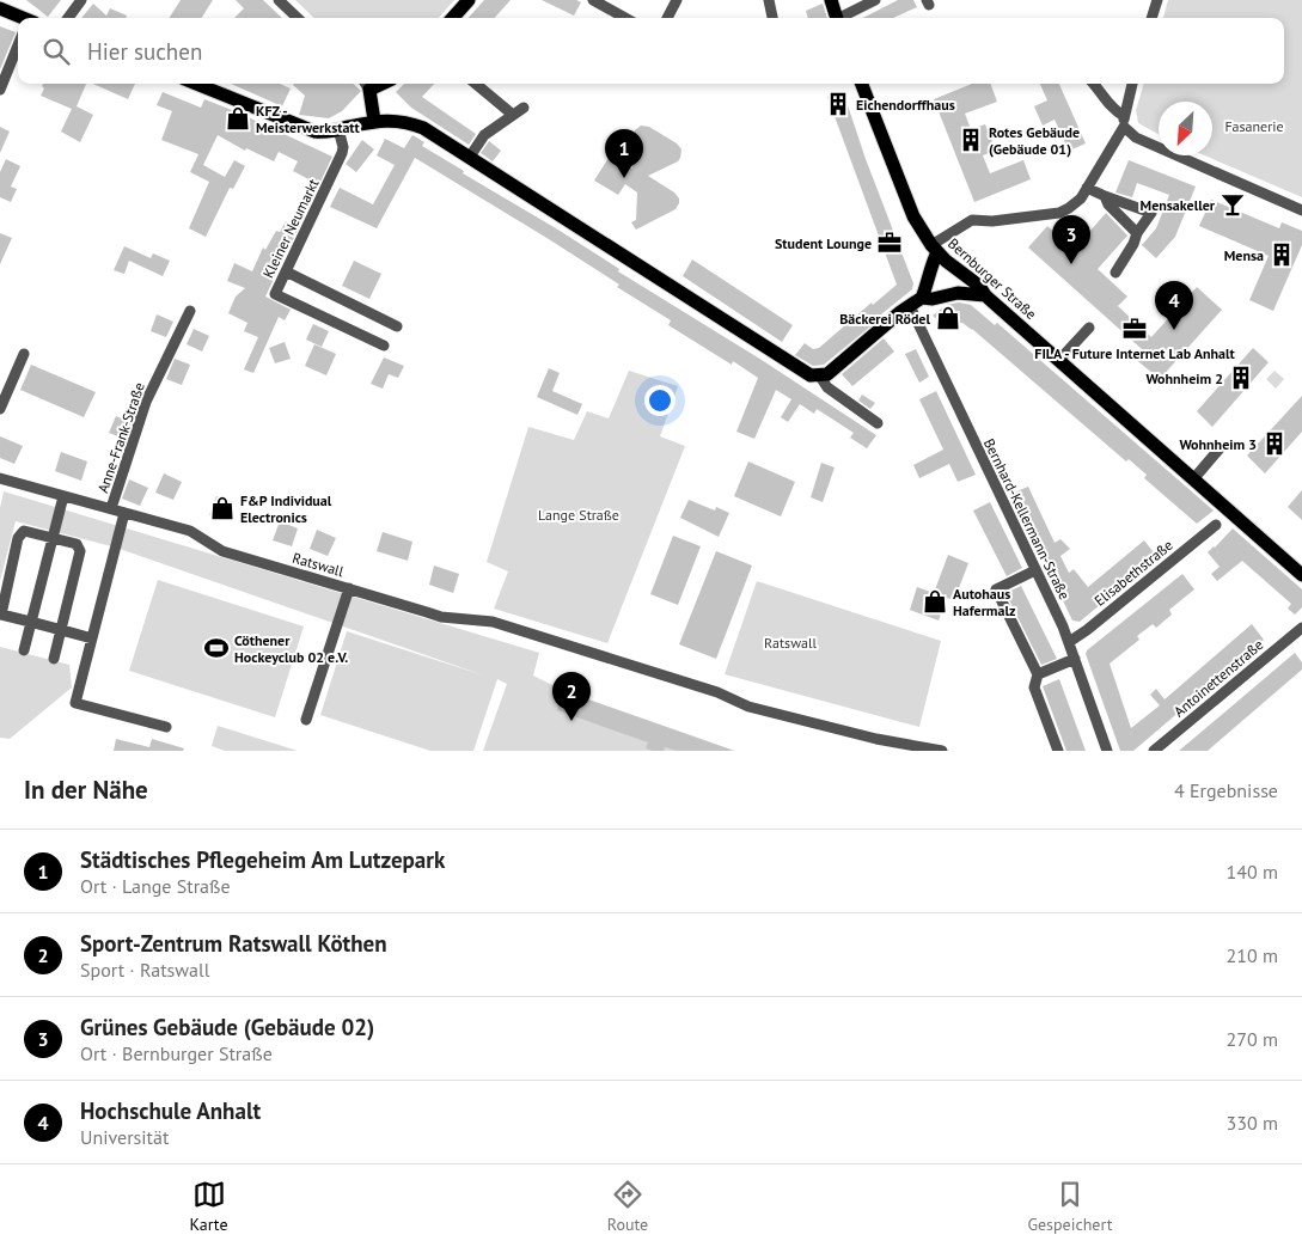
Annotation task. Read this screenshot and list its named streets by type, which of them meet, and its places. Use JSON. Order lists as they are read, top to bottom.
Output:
{
  "streets": {
    "main road": ["Bernburger Straße"],
    "street": [
      "Kleiner Neumarkt",
      "Anne-Frank-Straße",
      "Bernhard-Kellermann-Straße",
      "Ratswall",
      "Elisabethstraße",
      "Antoinettenstraße"
    ]
  },
  "crossings": [
    ["Anne-Frank-Straße", "Ratswall"],
    ["Bernhard-Kellermann-Straße", "Elisabethstraße"]
  ],
  "parks": ["Fasanerie", "Lange Straße", "Ratswall"],
  "places": {
    "building": [
      "Eichendorffhaus",
      "Rotes Gebäude (Gebäude 01)",
      "Mensa",
      "Wohnheim 2",
      "Wohnheim 3"
    ],
    "shop": [
      "KFZ - Meisterwerkstatt",
      "Bäckerei Rödel",
      "F&P Individual Electronics",
      "Autohaus Hafermalz"
    ],
    "bar": ["Mensakeller"],
    "office": ["Student Lounge", "FILA - Future Internet Lab Anhalt"],
    "sports": ["Cöthener Hockeyclub 02 e.V."]
  },
  "north": "bottom left",
  "page": {
    "search": "Hier suchen",
    "pins": [
      "1",
      "3",
      "4",
      "2"
    ],
    "heading": ["In der Nähe", "4 Ergebnisse"],
    "list": [
      {
        "mark": "1",
        "name": "Städtisches Pflegeheim Am Lutzepark",
        "note": "Ort · Lange Straße",
        "value": "140 m"
      },
      {
        "mark": "2",
        "name": "Sport-Zentrum Ratswall Köthen",
        "note": "Sport · Ratswall",
        "value": "210 m"
      },
      {
        "mark": "3",
        "name": "Grünes Gebäude (Gebäude 02)",
        "note": "Ort · Bernburger Straße",
        "value": "270 m"
      },
      {
        "mark": "4",
        "name": "Hochschule Anhalt",
        "note": "Universität",
        "value": "330 m"
      }
    ],
    "nav": ["Karte", "Route", "Gespeichert"]
  }
}
